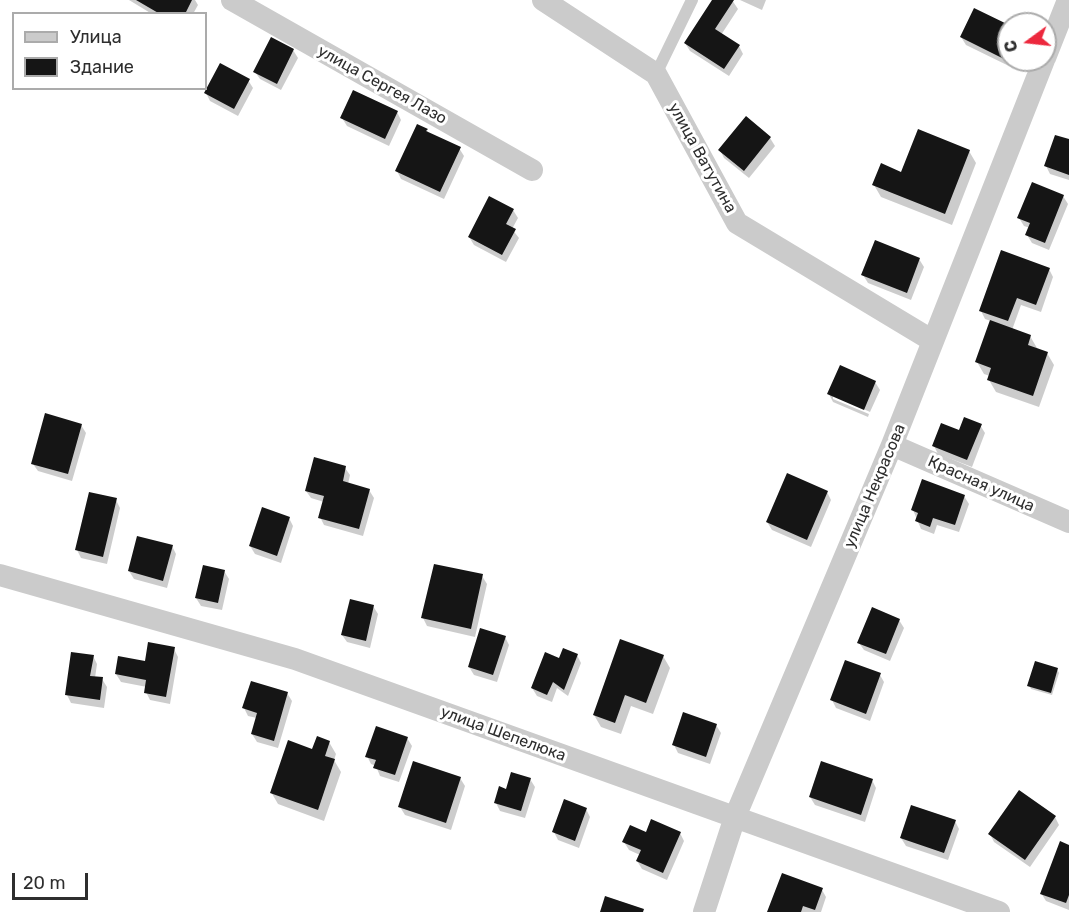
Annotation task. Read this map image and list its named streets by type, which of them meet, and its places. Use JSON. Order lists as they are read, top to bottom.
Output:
{
  "streets": {
    "street": [
      "улица Сергея Лазо",
      "улица Ватутина",
      "Красная улица",
      "улица Некрасова",
      "улица Шепелюка"
    ]
  },
  "crossings": [
    ["улица Ватутина", "улица Некрасова"],
    ["Красная улица", "улица Некрасова"],
    ["улица Некрасова", "улица Шепелюка"]
  ],
  "legend": ["Улица", "Здание"],
  "scale_bar": "20 m",
  "north": "left"
}
